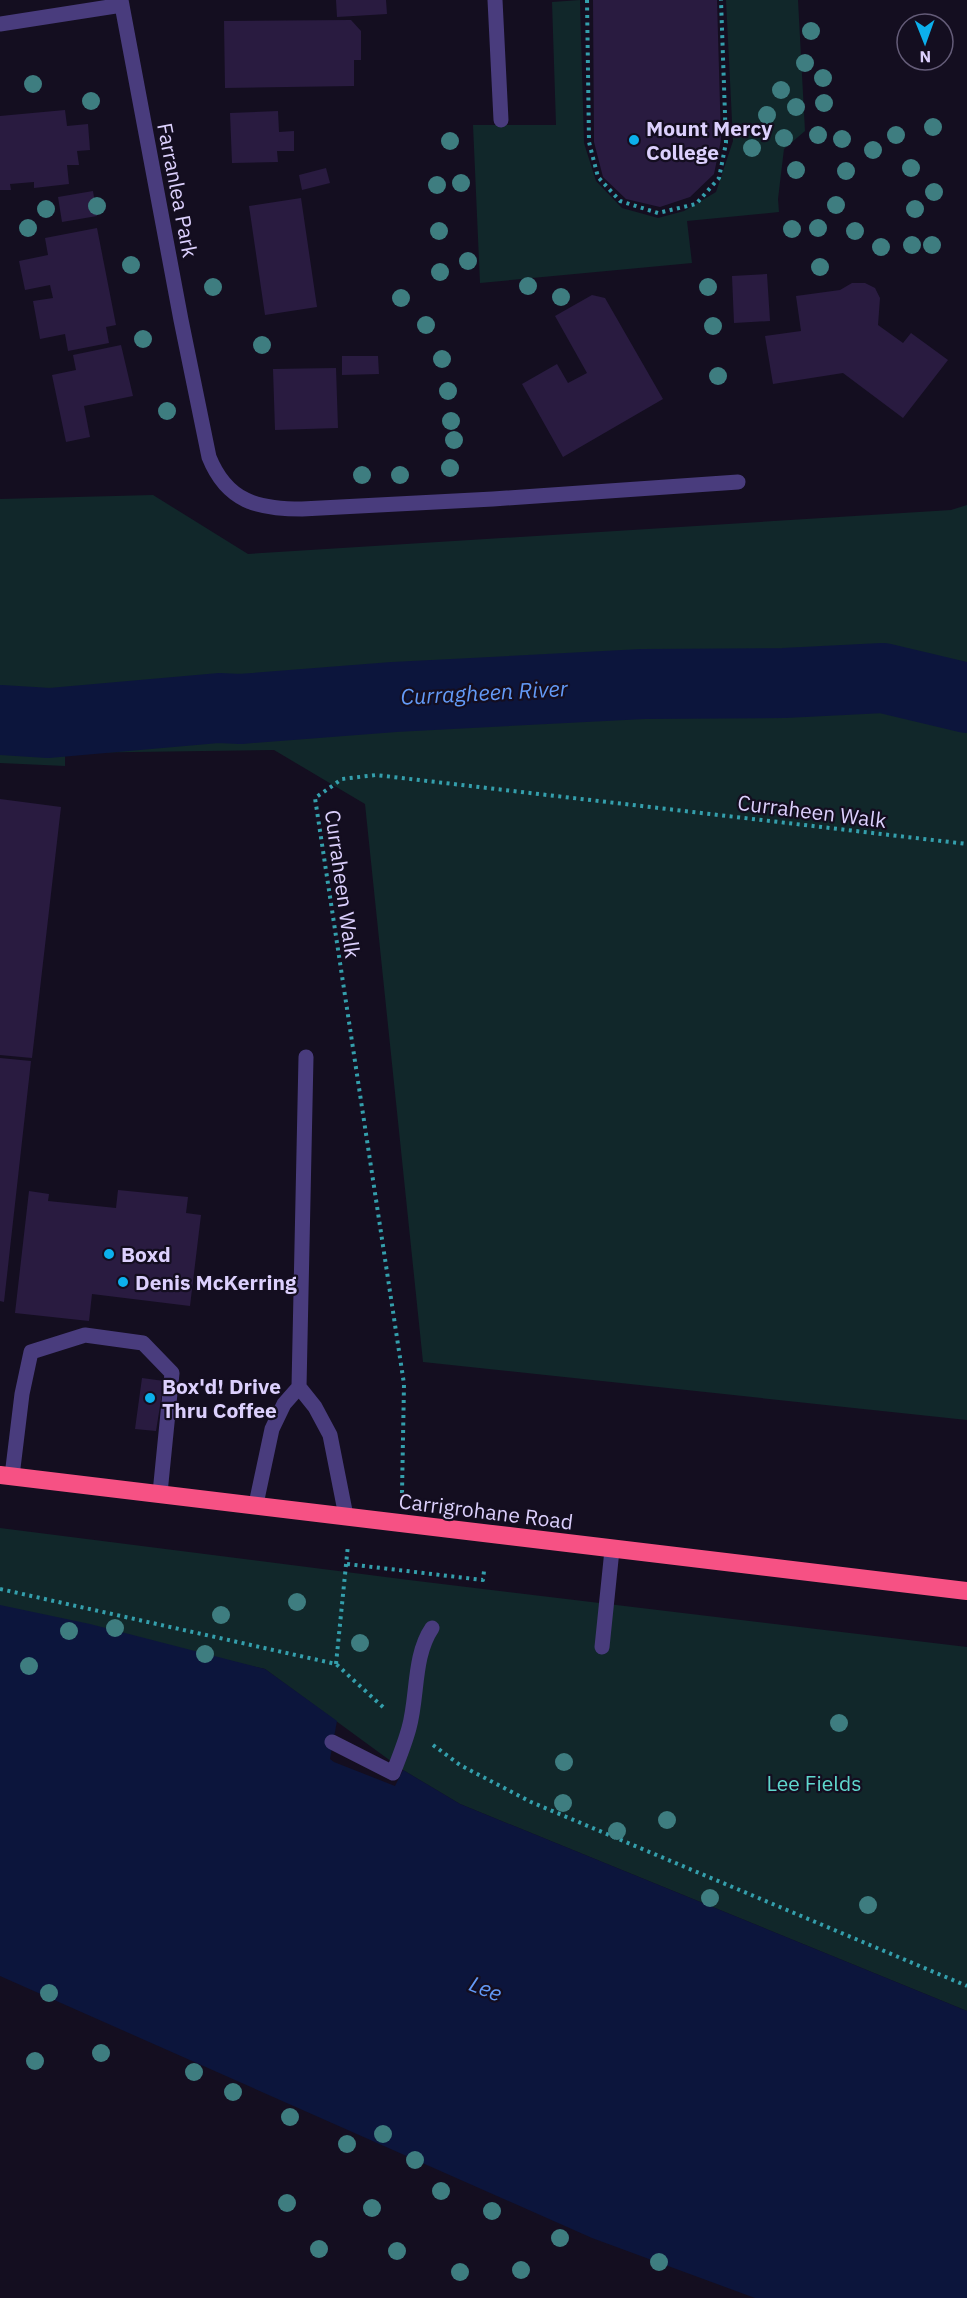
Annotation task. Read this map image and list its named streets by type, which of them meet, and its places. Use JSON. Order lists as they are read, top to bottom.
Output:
{
  "streets": {
    "highway": ["Carrigrohane Road"],
    "street": ["Farranlea Park"],
    "path": ["Curraheen Walk"]
  },
  "crossings": [
    ["Curraheen Walk", "Carrigrohane Road"]
  ],
  "water": ["Curragheen River", "Lee"],
  "parks": ["Lee Fields"],
  "places": [
    "Mount Mercy College",
    "Boxd",
    "Denis McKerring",
    "Box'd! Drive Thru Coffee"
  ],
  "north": "bottom"
}
